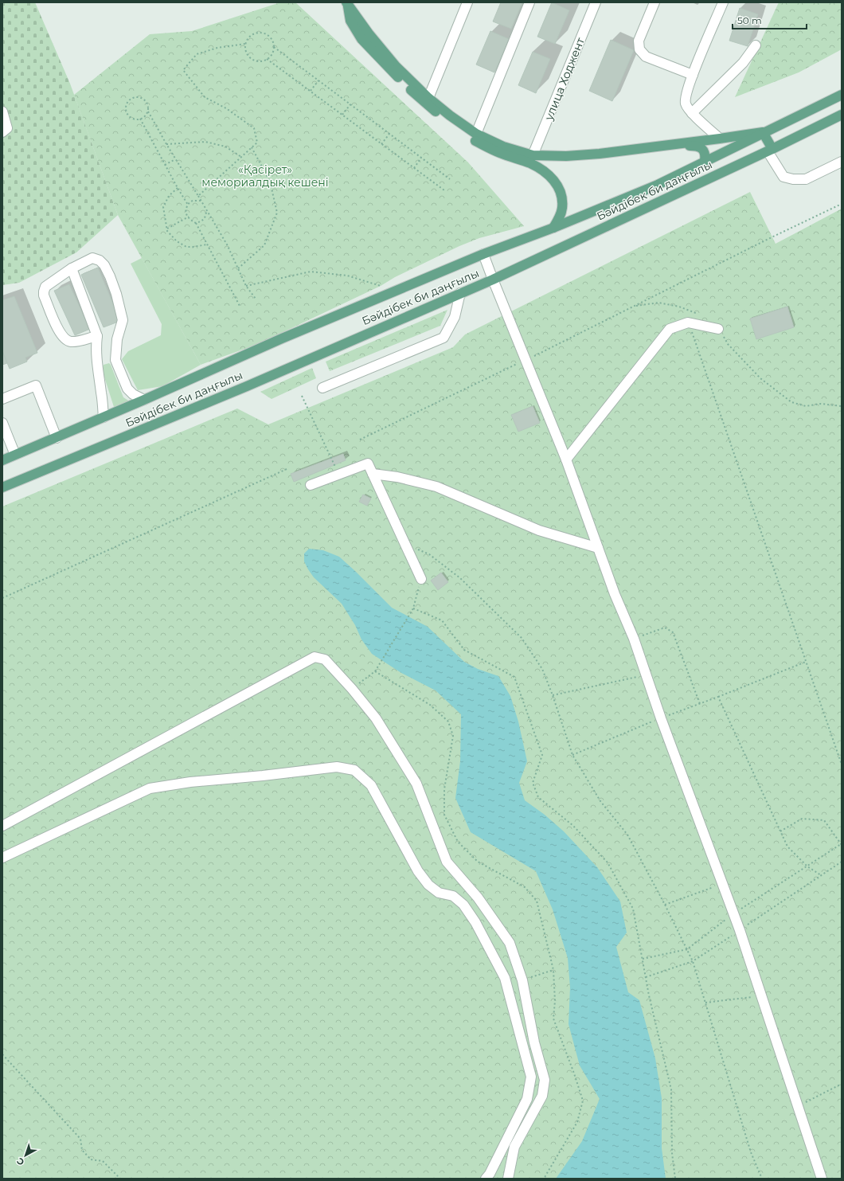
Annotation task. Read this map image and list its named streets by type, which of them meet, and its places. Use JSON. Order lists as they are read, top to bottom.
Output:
{
  "streets": {
    "main road": ["Бәйдібек би даңғылы"],
    "street": ["улица Ходжент"]
  },
  "parks": ["«Қасірет» мемориалдық кешені"],
  "scale_bar": "50 m",
  "north": "bottom left"
}
